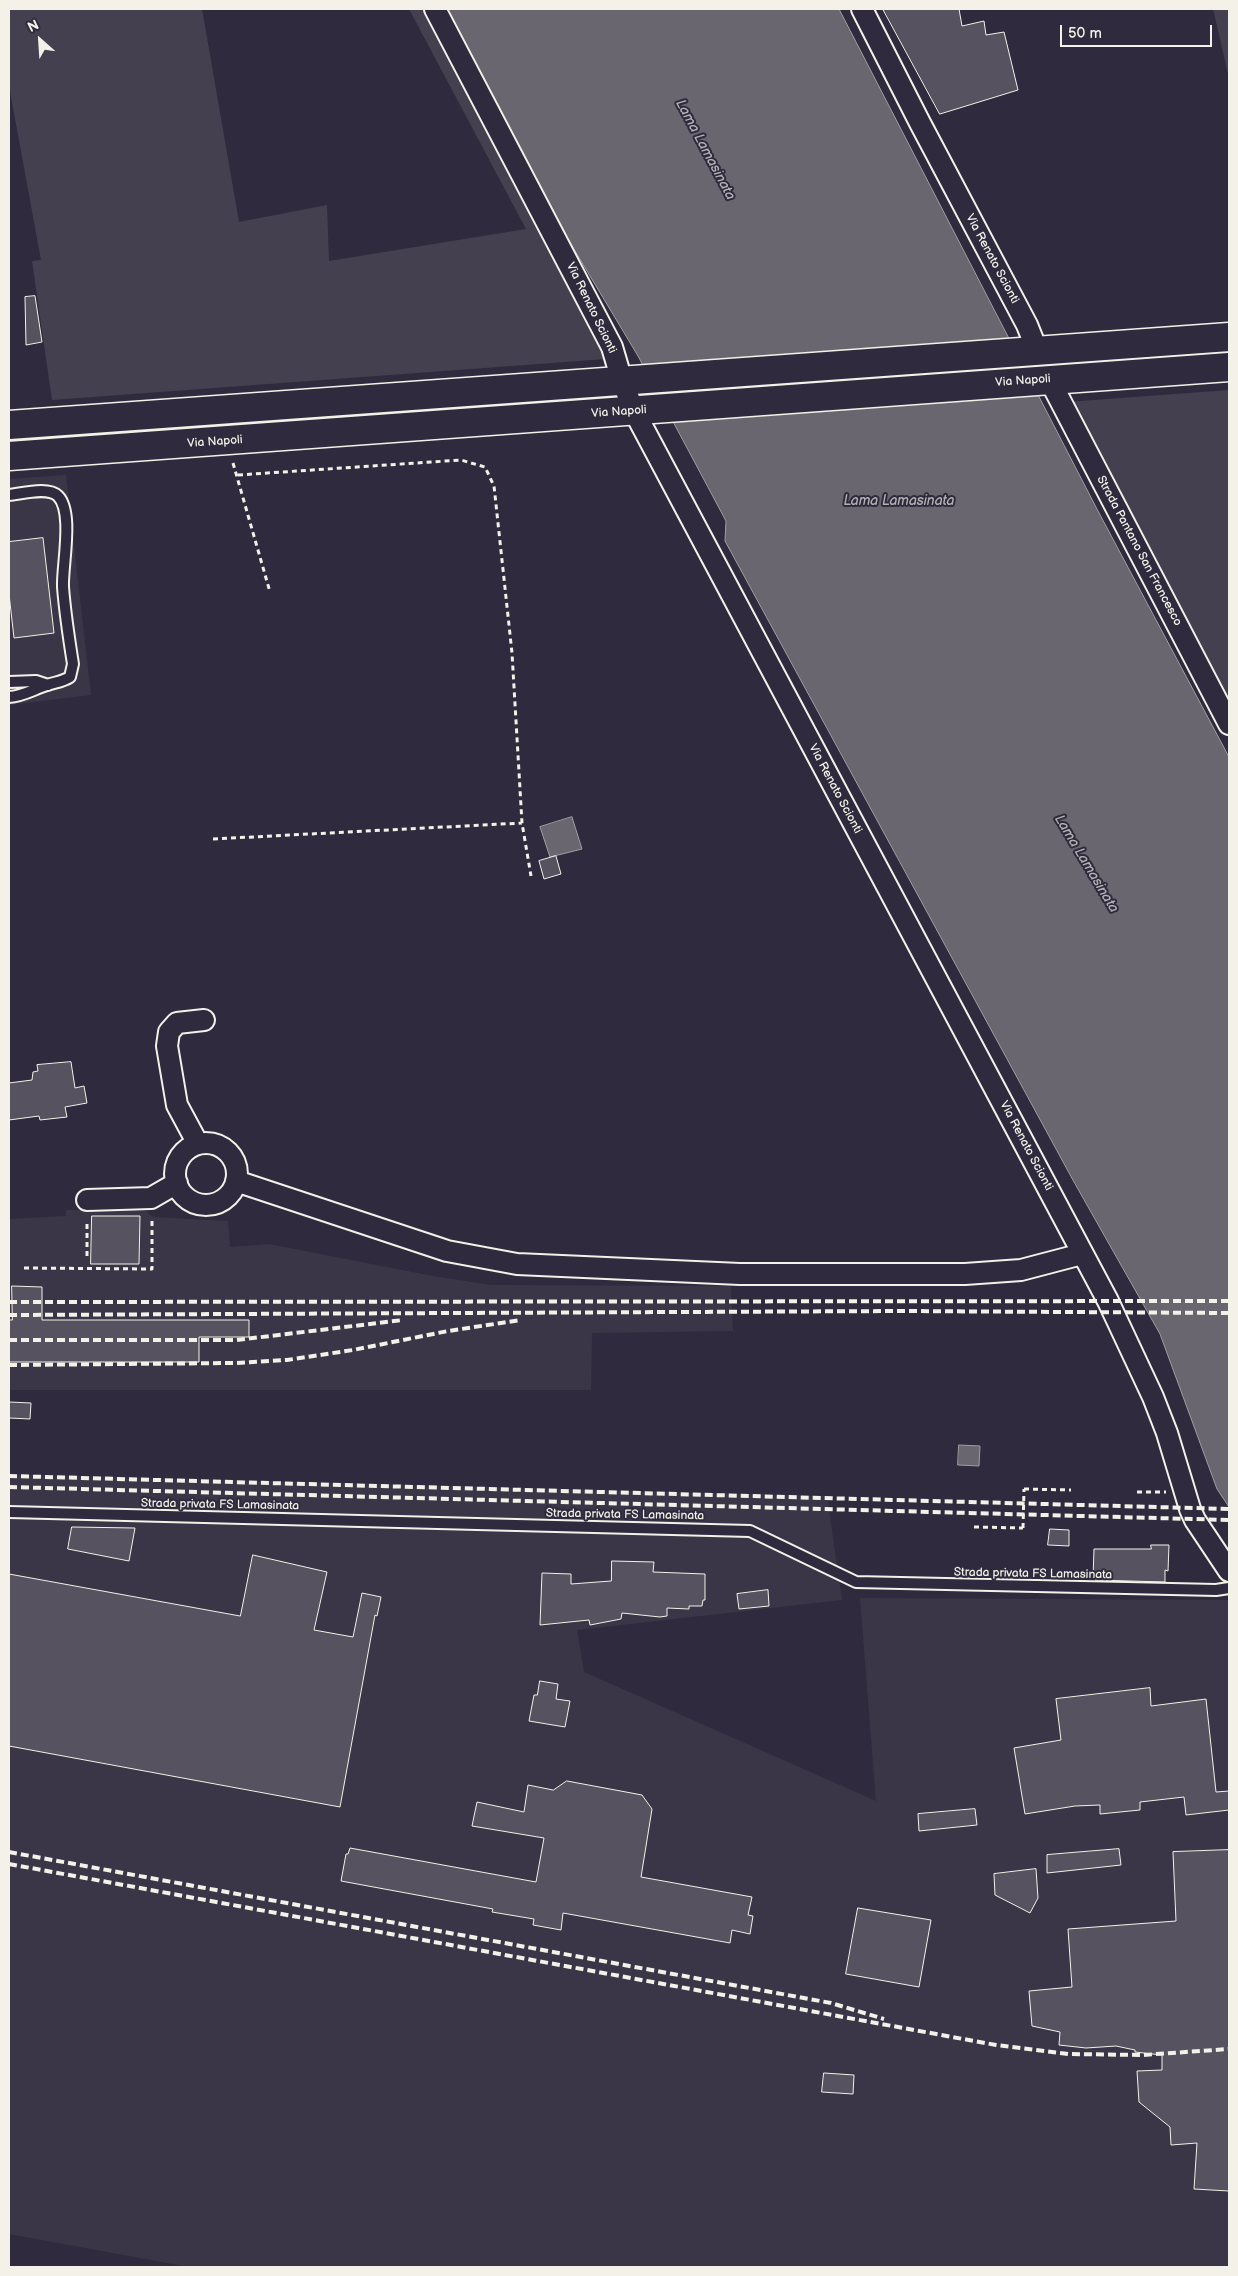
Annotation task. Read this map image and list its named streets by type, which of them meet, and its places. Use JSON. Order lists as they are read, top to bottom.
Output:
{
  "streets": {
    "main road": ["Via Napoli"],
    "street": ["Via Renato Scionti", "Strada Pantano San Francesco"],
    "lane": ["Strada privata FS Lamasinata"]
  },
  "crossings": [
    ["Via Renato Scionti", "Via Napoli"],
    ["Via Napoli", "Strada Pantano San Francesco"]
  ],
  "water": ["Lama Lamasinata"],
  "scale_bar": "50 m",
  "north": "top left"
}
